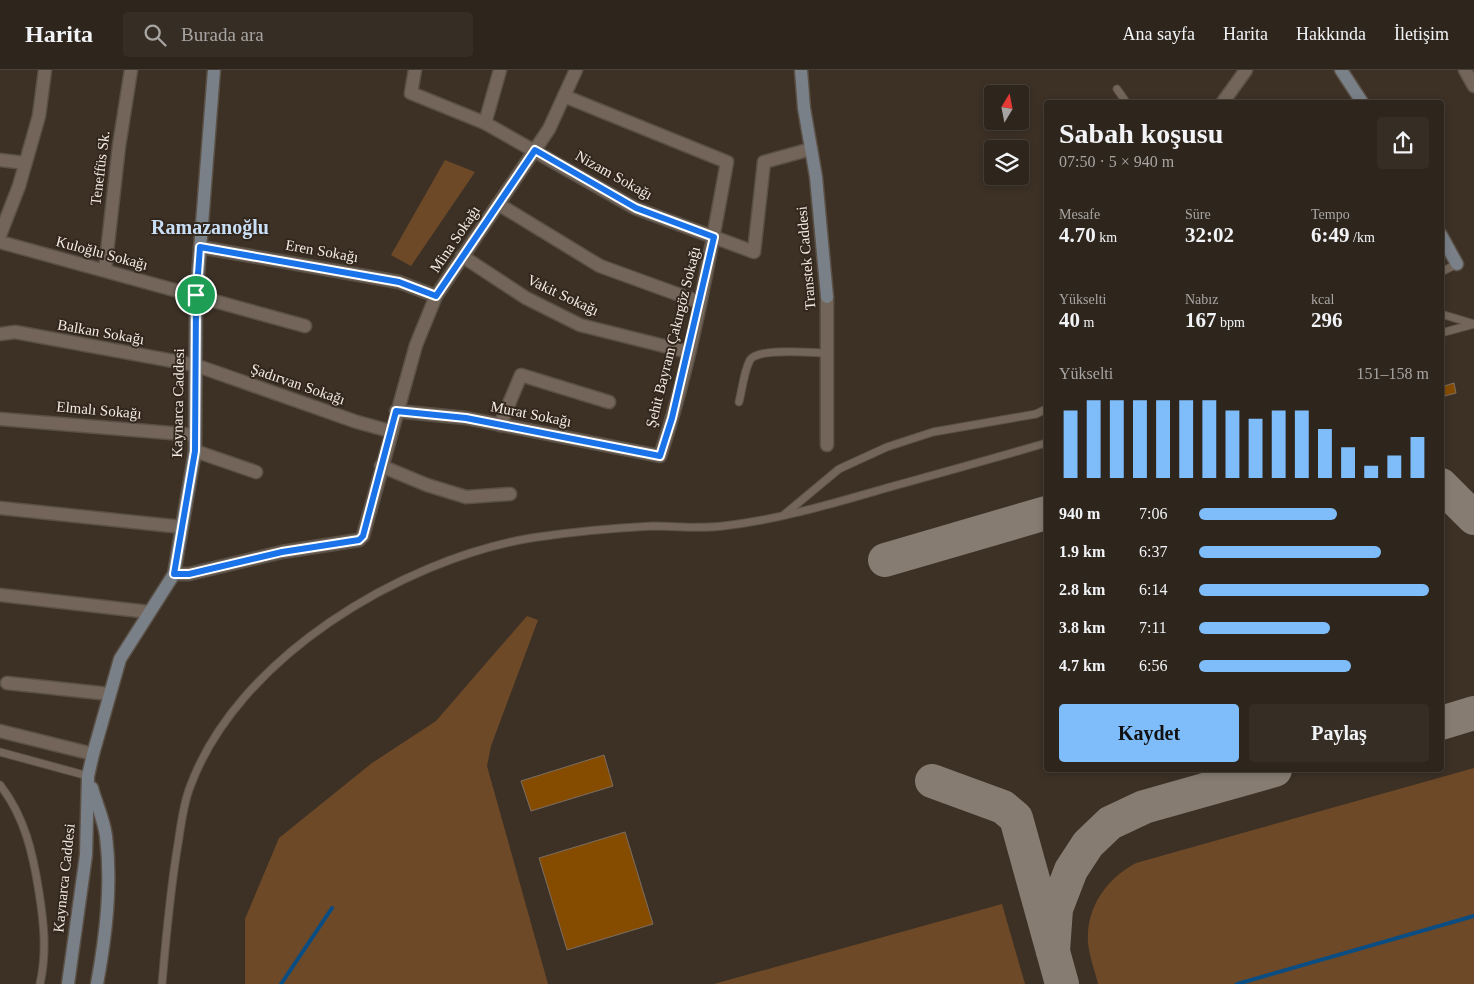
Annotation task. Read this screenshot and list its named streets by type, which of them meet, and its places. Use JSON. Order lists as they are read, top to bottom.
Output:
{
  "streets": {
    "main road": ["Transtek Caddesi", "Kaynarca Caddesi"],
    "street": [
      "Teneffüs Sk.",
      "Nizam Sokağı",
      "Mina Sokağı",
      "Eren Sokağı",
      "Kuloğlu Sokağı",
      "Vakit Sokağı",
      "Balkan Sokağı",
      "Şehit Bayram Çakırgöz Sokağı",
      "Şadırvan Sokağı",
      "Elmalı Sokağı",
      "Murat Sokağı"
    ]
  },
  "crossings": [
    ["Teneffüs Sk.", "Kuloğlu Sokağı"],
    ["Nizam Sokağı", "Mina Sokağı"],
    ["Nizam Sokağı", "Transtek Caddesi"],
    ["Nizam Sokağı", "Şehit Bayram Çakırgöz Sokağı"],
    ["Mina Sokağı", "Eren Sokağı"],
    ["Mina Sokağı", "Vakit Sokağı"],
    ["Mina Sokağı", "Şehit Bayram Çakırgöz Sokağı"],
    ["Mina Sokağı", "Şadırvan Sokağı"],
    ["Mina Sokağı", "Kaynarca Caddesi"],
    ["Mina Sokağı", "Murat Sokağı"],
    ["Eren Sokağı", "Kaynarca Caddesi"],
    ["Kuloğlu Sokağı", "Kaynarca Caddesi"],
    ["Vakit Sokağı", "Şehit Bayram Çakırgöz Sokağı"],
    ["Balkan Sokağı", "Şadırvan Sokağı"],
    ["Balkan Sokağı", "Kaynarca Caddesi"],
    ["Şehit Bayram Çakırgöz Sokağı", "Murat Sokağı"],
    ["Şadırvan Sokağı", "Kaynarca Caddesi"],
    ["Kaynarca Caddesi", "Elmalı Sokağı"]
  ],
  "districts": ["Ramazanoğlu"],
  "north": "top",
  "page": {
    "header": "Harita",
    "search": "Burada ara",
    "nav": [
      "Ana sayfa",
      "Harita",
      "Hakkında",
      "İletişim"
    ],
    "heading": ["Sabah koşusu", "07:50 · 5 × 940 m"],
    "stats": [
      ["Mesafe", "4.70 km"],
      ["Süre", "32:02"],
      ["Tempo", "6:49 /km"],
      ["Yükselti", "40 m"],
      ["Nabız", "167 bpm"],
      ["kcal", "296"]
    ],
    "chart": ["Yükselti", "151–158 m"],
    "list": [
      {
        "name": "940 m",
        "note": "7:06"
      },
      {
        "name": "1.9 km",
        "note": "6:37"
      },
      {
        "name": "2.8 km",
        "note": "6:14"
      },
      {
        "name": "3.8 km",
        "note": "7:11"
      },
      {
        "name": "4.7 km",
        "note": "6:56"
      }
    ],
    "buttons": ["Kaydet", "Paylaş"]
  }
}
